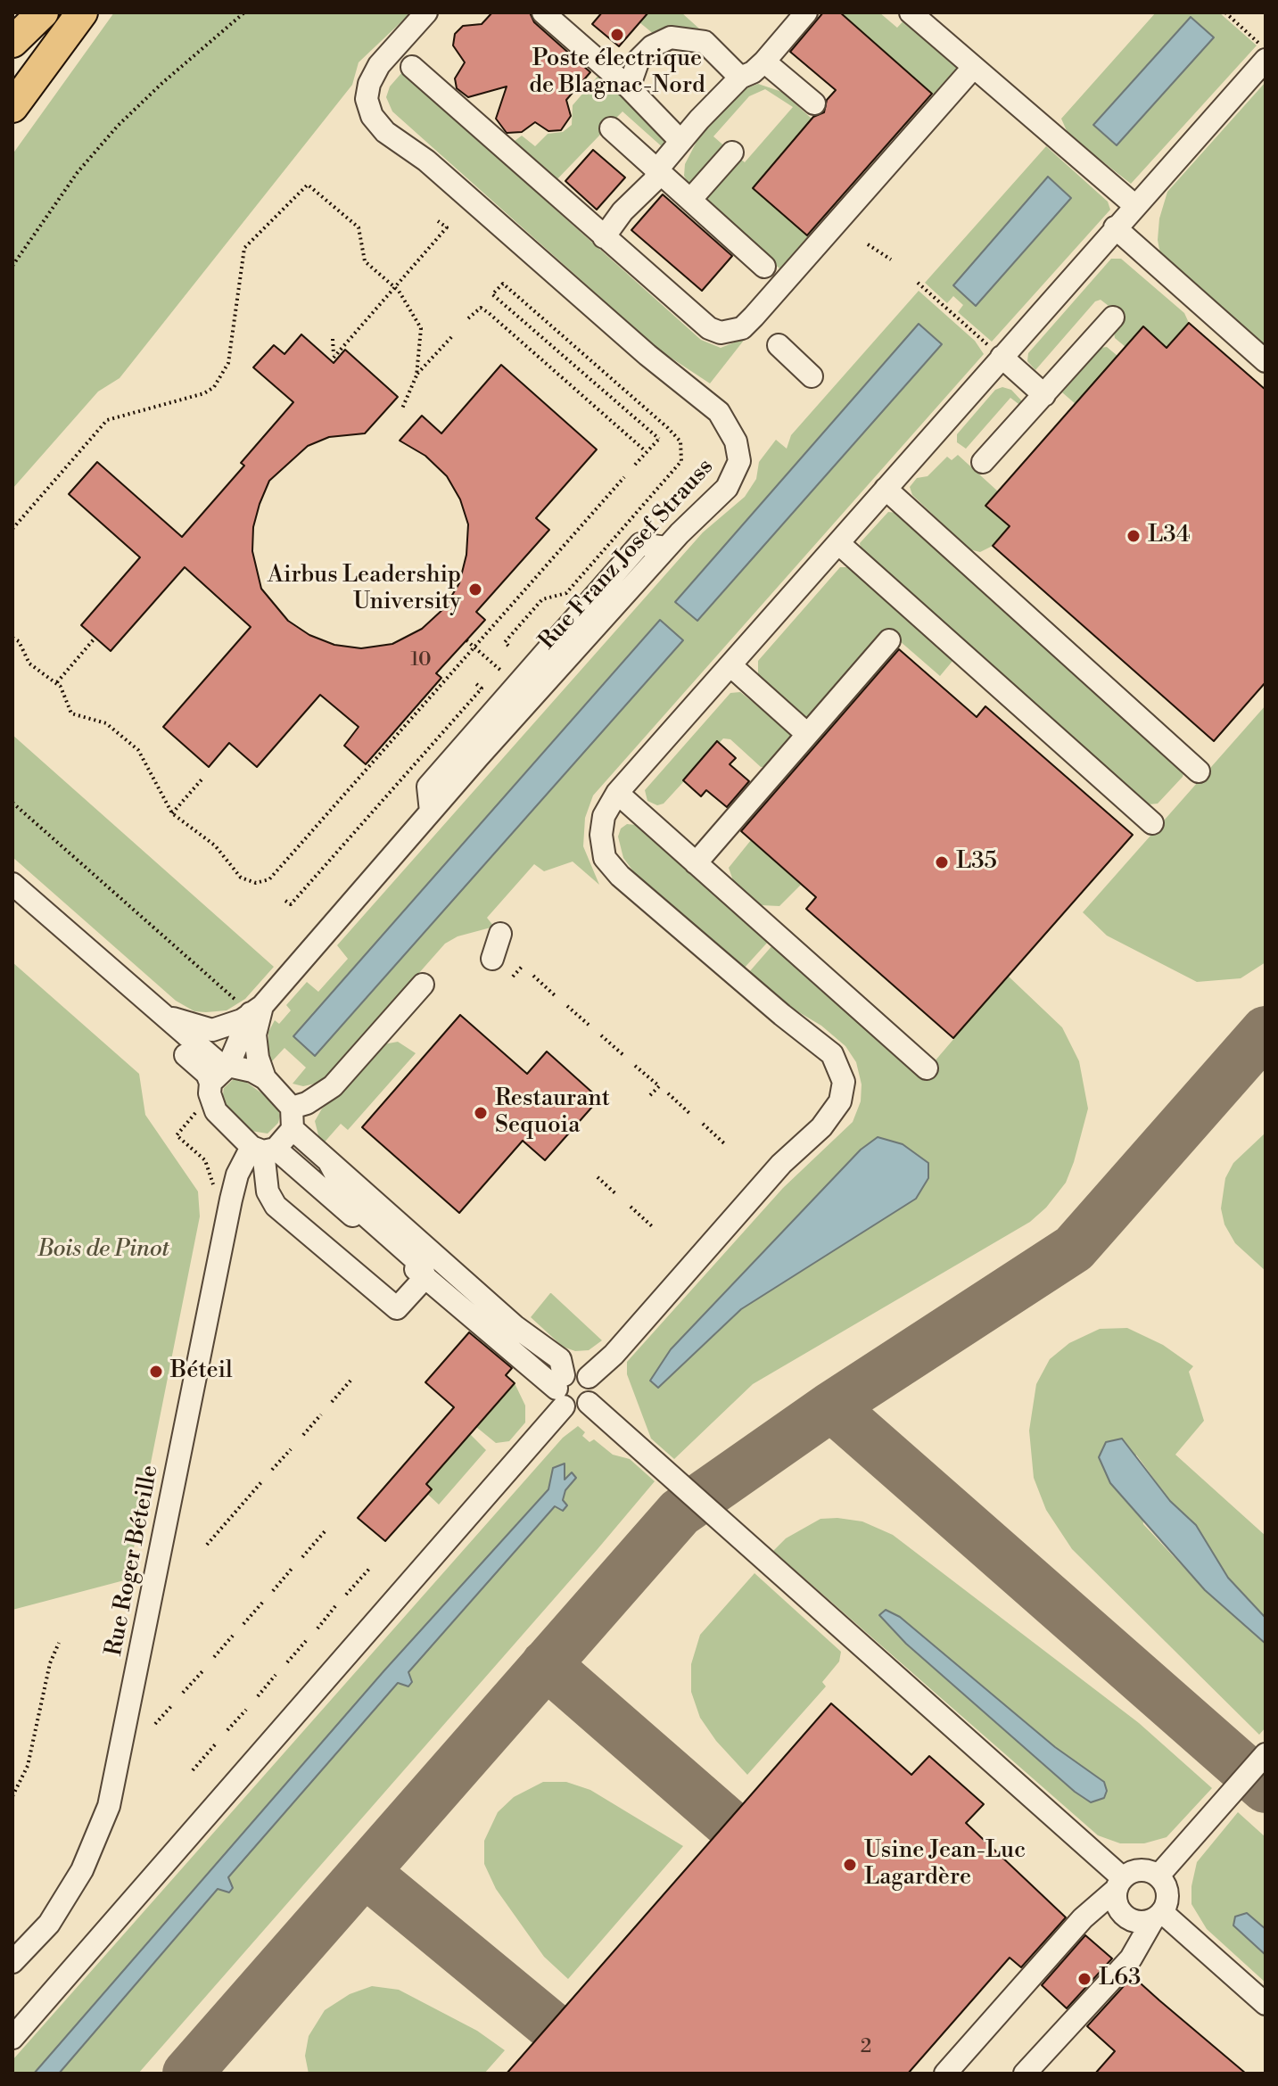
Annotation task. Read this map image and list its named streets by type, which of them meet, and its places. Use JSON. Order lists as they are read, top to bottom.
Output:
{
  "streets": {
    "street": ["Rue Franz Josef Strauss", "Rue Roger Béteille"]
  },
  "parks": ["Bois de Pinot"],
  "places": [
    "Poste électrique de Blagnac-Nord",
    "L34",
    "Airbus Leadership University",
    "L35",
    "Restaurant Sequoia",
    "Béteil",
    "Usine Jean-Luc Lagardère",
    "L63"
  ],
  "house_numbers": ["10", "2"]
}
